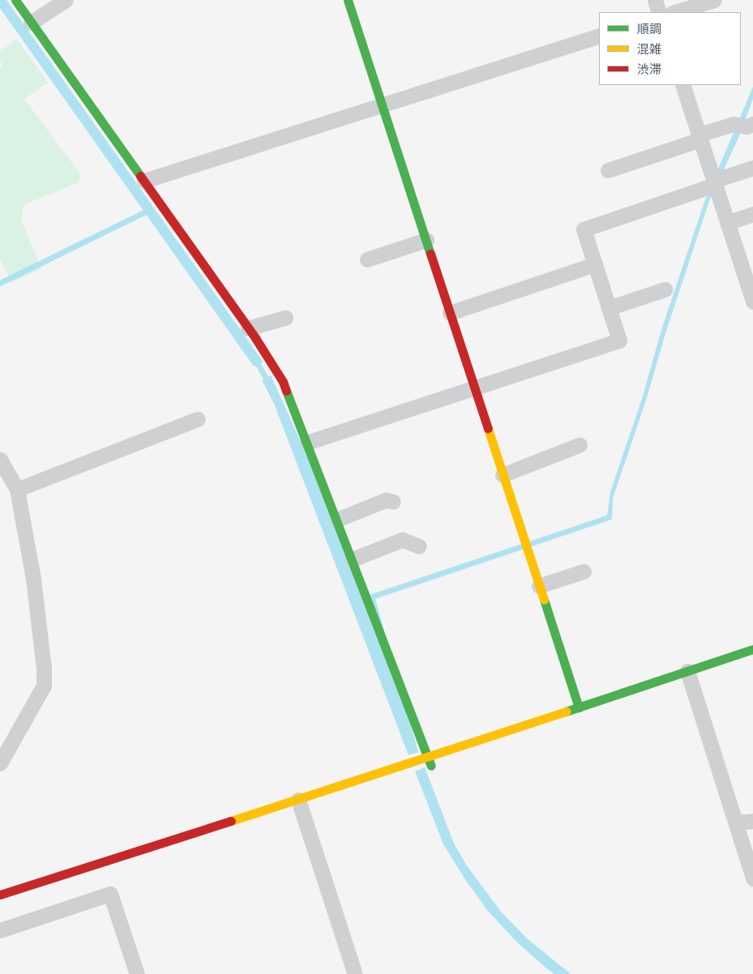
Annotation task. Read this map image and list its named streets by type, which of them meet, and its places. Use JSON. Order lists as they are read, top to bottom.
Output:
{
  "legend": ["順調", "混雑", "渋滞"]
}
